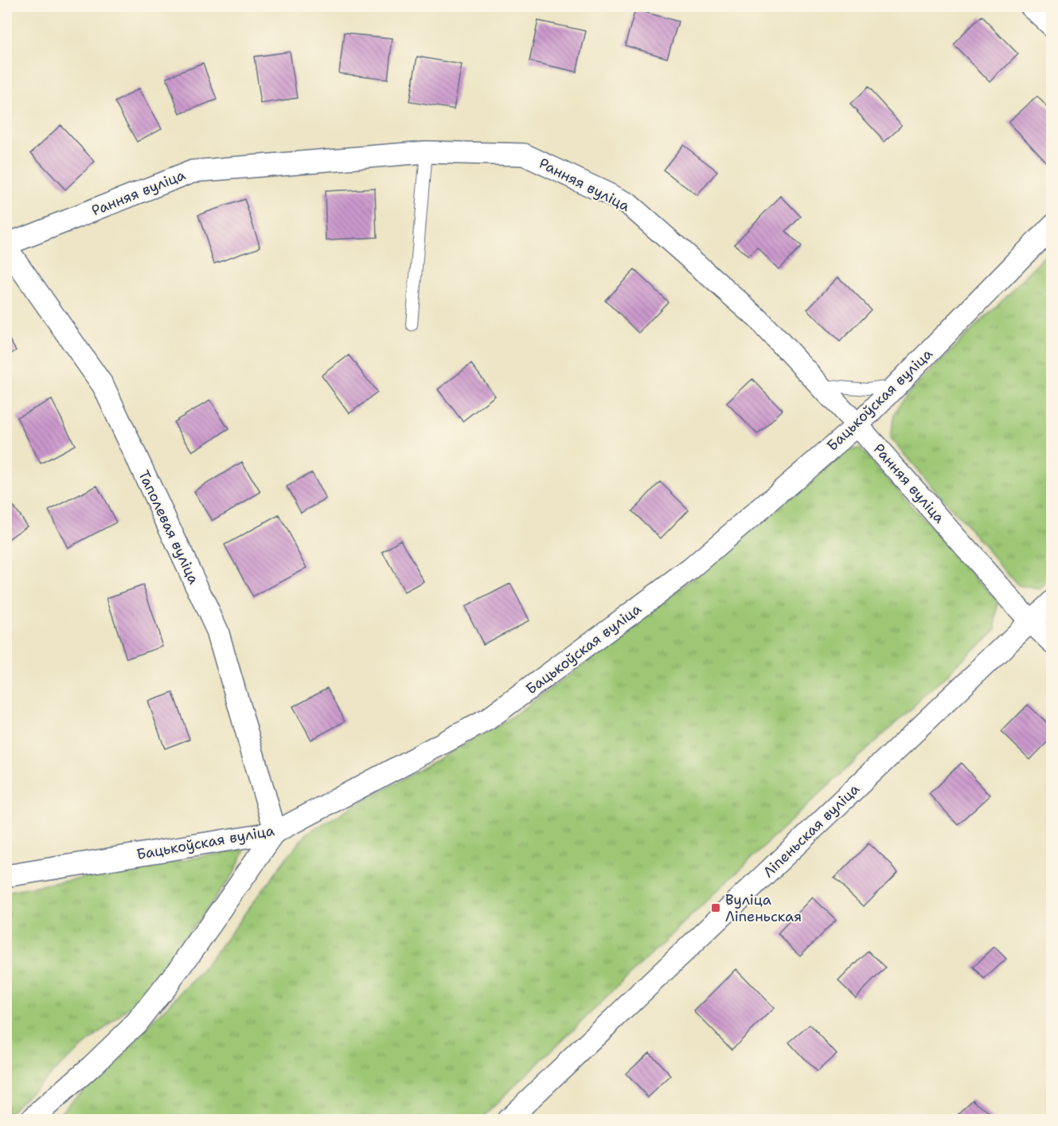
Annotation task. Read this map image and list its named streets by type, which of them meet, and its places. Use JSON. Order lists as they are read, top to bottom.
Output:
{
  "streets": {
    "street": [
      "Ранняя вуліца",
      "Бацькоўская вуліца",
      "Таполевая вуліца",
      "Ліпеньская вуліца"
    ]
  },
  "crossings": [
    ["Ранняя вуліца", "Бацькоўская вуліца"],
    ["Ранняя вуліца", "Таполевая вуліца"],
    ["Ранняя вуліца", "Ліпеньская вуліца"],
    ["Бацькоўская вуліца", "Таполевая вуліца"]
  ],
  "places": {
    "transit": ["Вуліца Ліпеньская"]
  }
}
